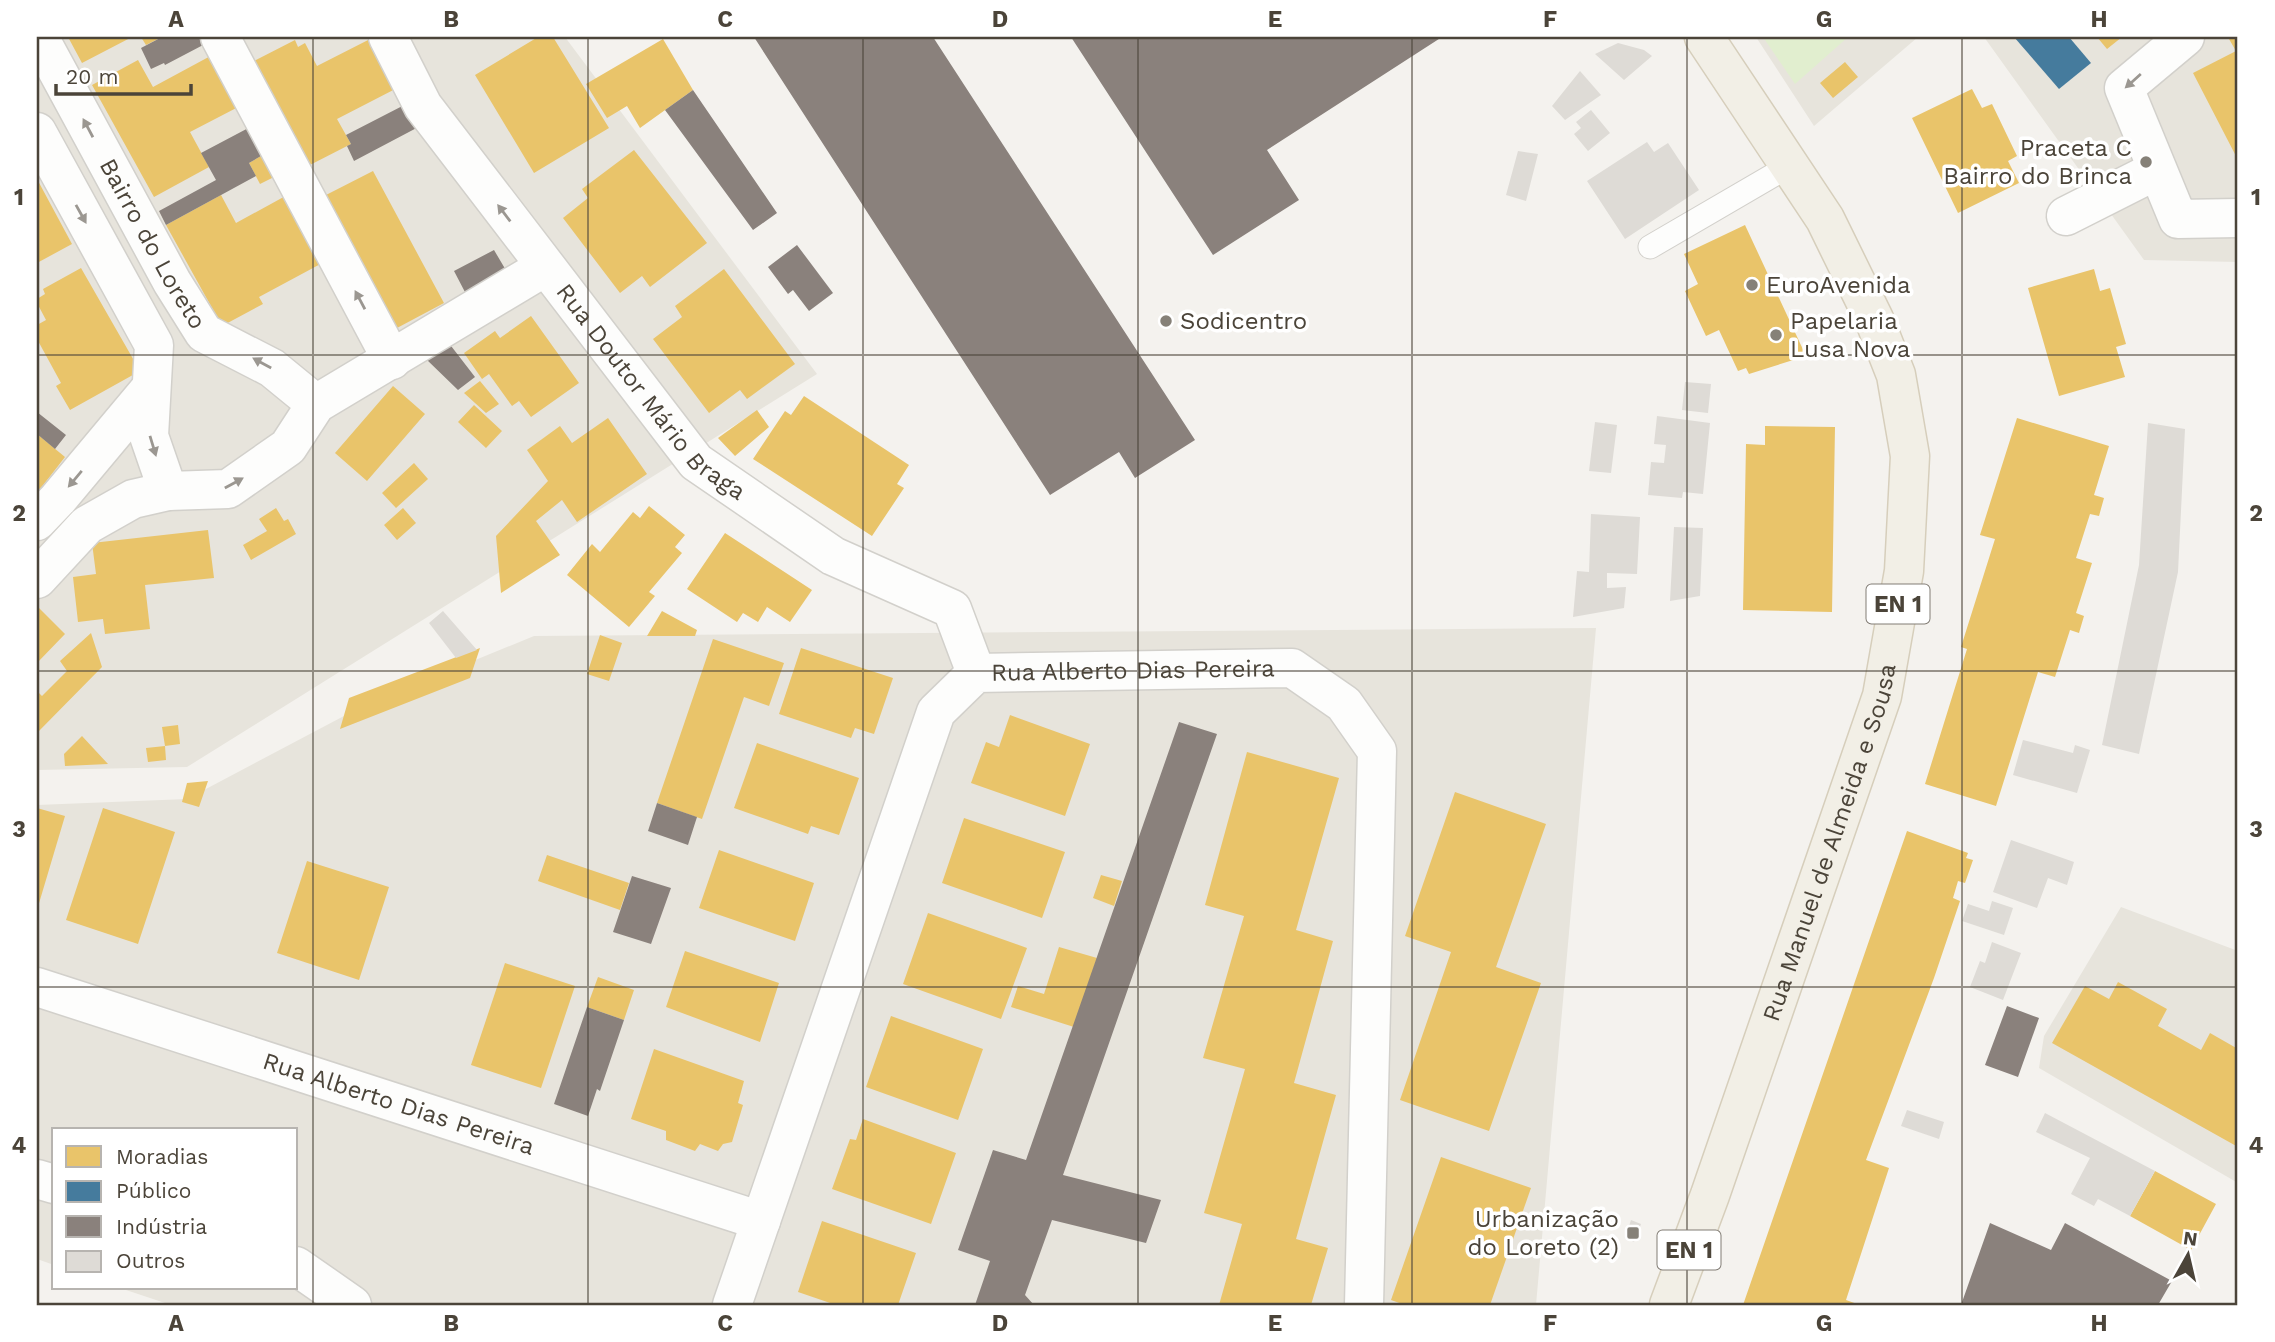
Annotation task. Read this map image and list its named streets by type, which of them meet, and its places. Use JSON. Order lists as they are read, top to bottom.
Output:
{
  "streets": {
    "main road": ["EN 1", "Rua Manuel de Almeida e Sousa"],
    "street": ["Bairro do Loreto", "Rua Doutor Mário Braga", "Rua Alberto Dias Pereira"]
  },
  "crossings": [
    ["Rua Doutor Mário Braga", "Rua Alberto Dias Pereira"]
  ],
  "places": {
    "other": [
      "Praceta C Bairro do Brinca",
      "EuroAvenida",
      "Sodicentro",
      "Papelaria Lusa Nova"
    ],
    "transit": ["Urbanização do Loreto (2)"]
  },
  "legend": [
    "Moradias",
    "Público",
    "Indústria",
    "Outros"
  ],
  "scale_bar": "20 m",
  "north": "top",
  "grid": {
    "columns": [
      "A",
      "B",
      "C",
      "D",
      "E",
      "F",
      "G",
      "H"
    ],
    "rows": [
      "1",
      "2",
      "3",
      "4"
    ]
  }
}
